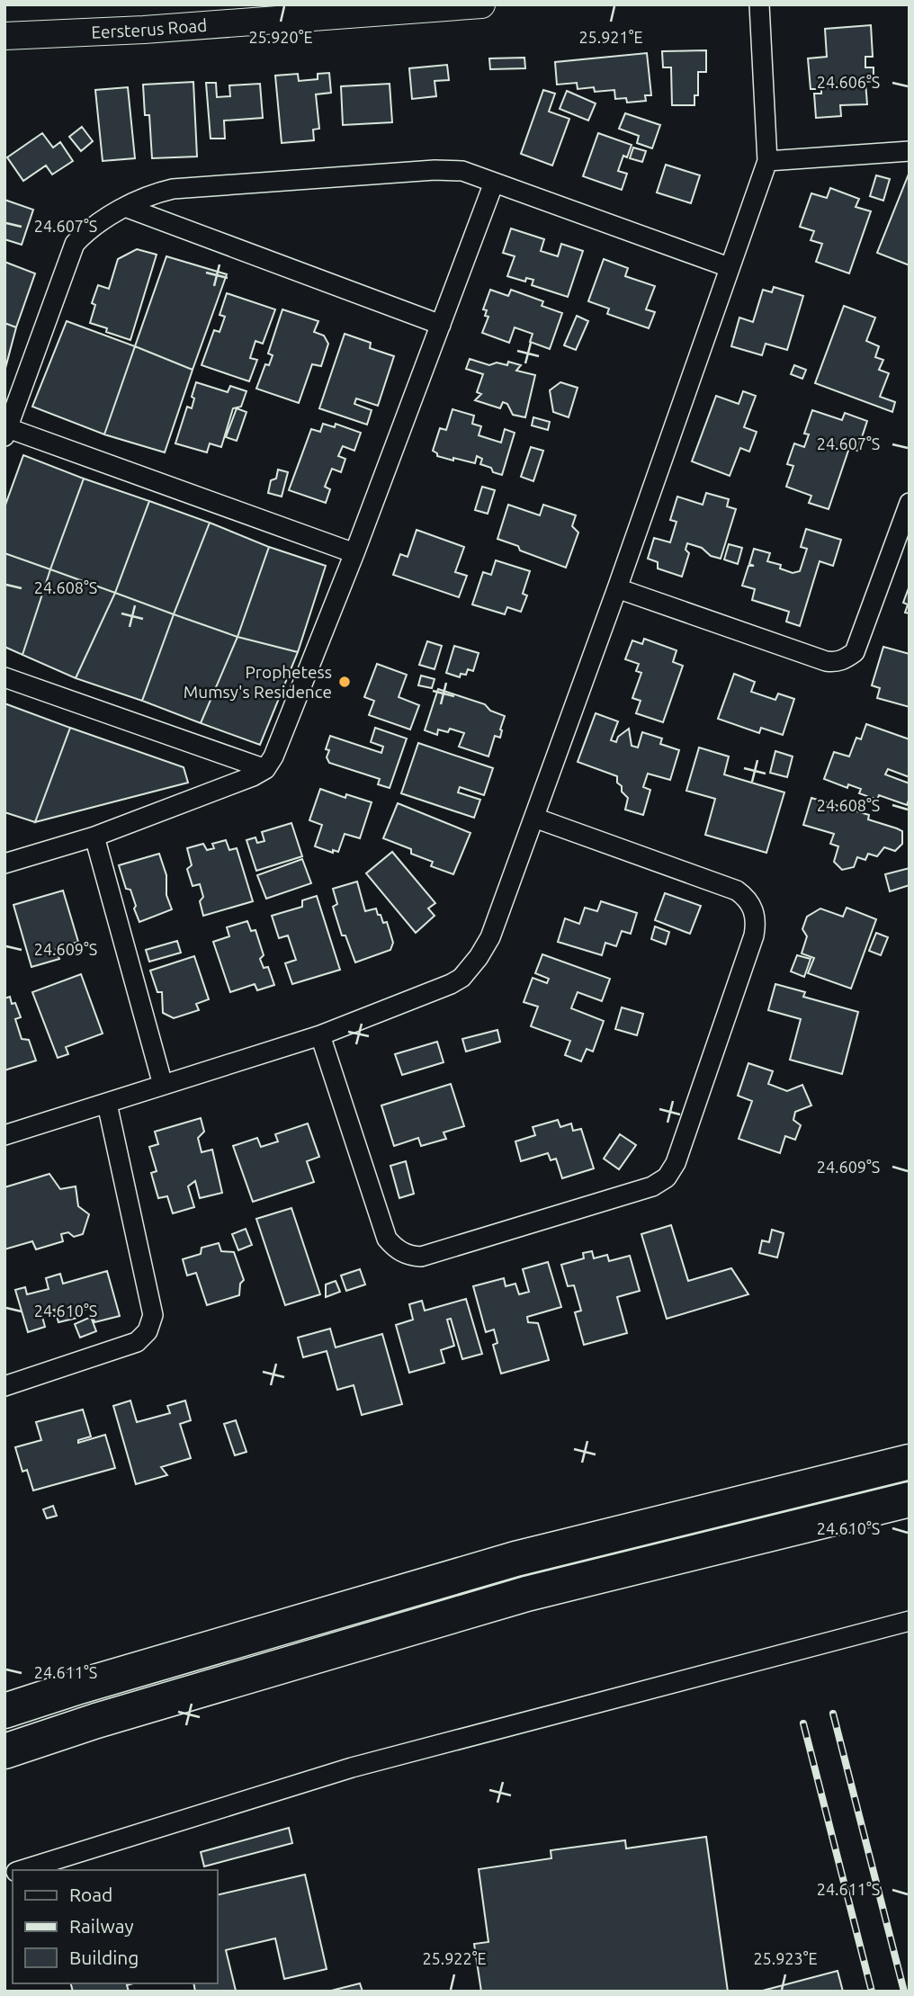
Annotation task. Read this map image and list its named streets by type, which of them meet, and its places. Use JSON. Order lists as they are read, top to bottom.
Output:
{
  "streets": {
    "street": ["Eersterus Road"]
  },
  "places": ["Prophetess Mumsy's Residence"],
  "legend": ["Road", "Railway", "Building"],
  "coordinates": [
    "25.920°E",
    "25.921°E",
    "24.606°S",
    "24.607°S",
    "24.608°S",
    "24.609°S",
    "24.610°S",
    "24.611°S",
    "25.922°E",
    "25.923°E"
  ]
}
